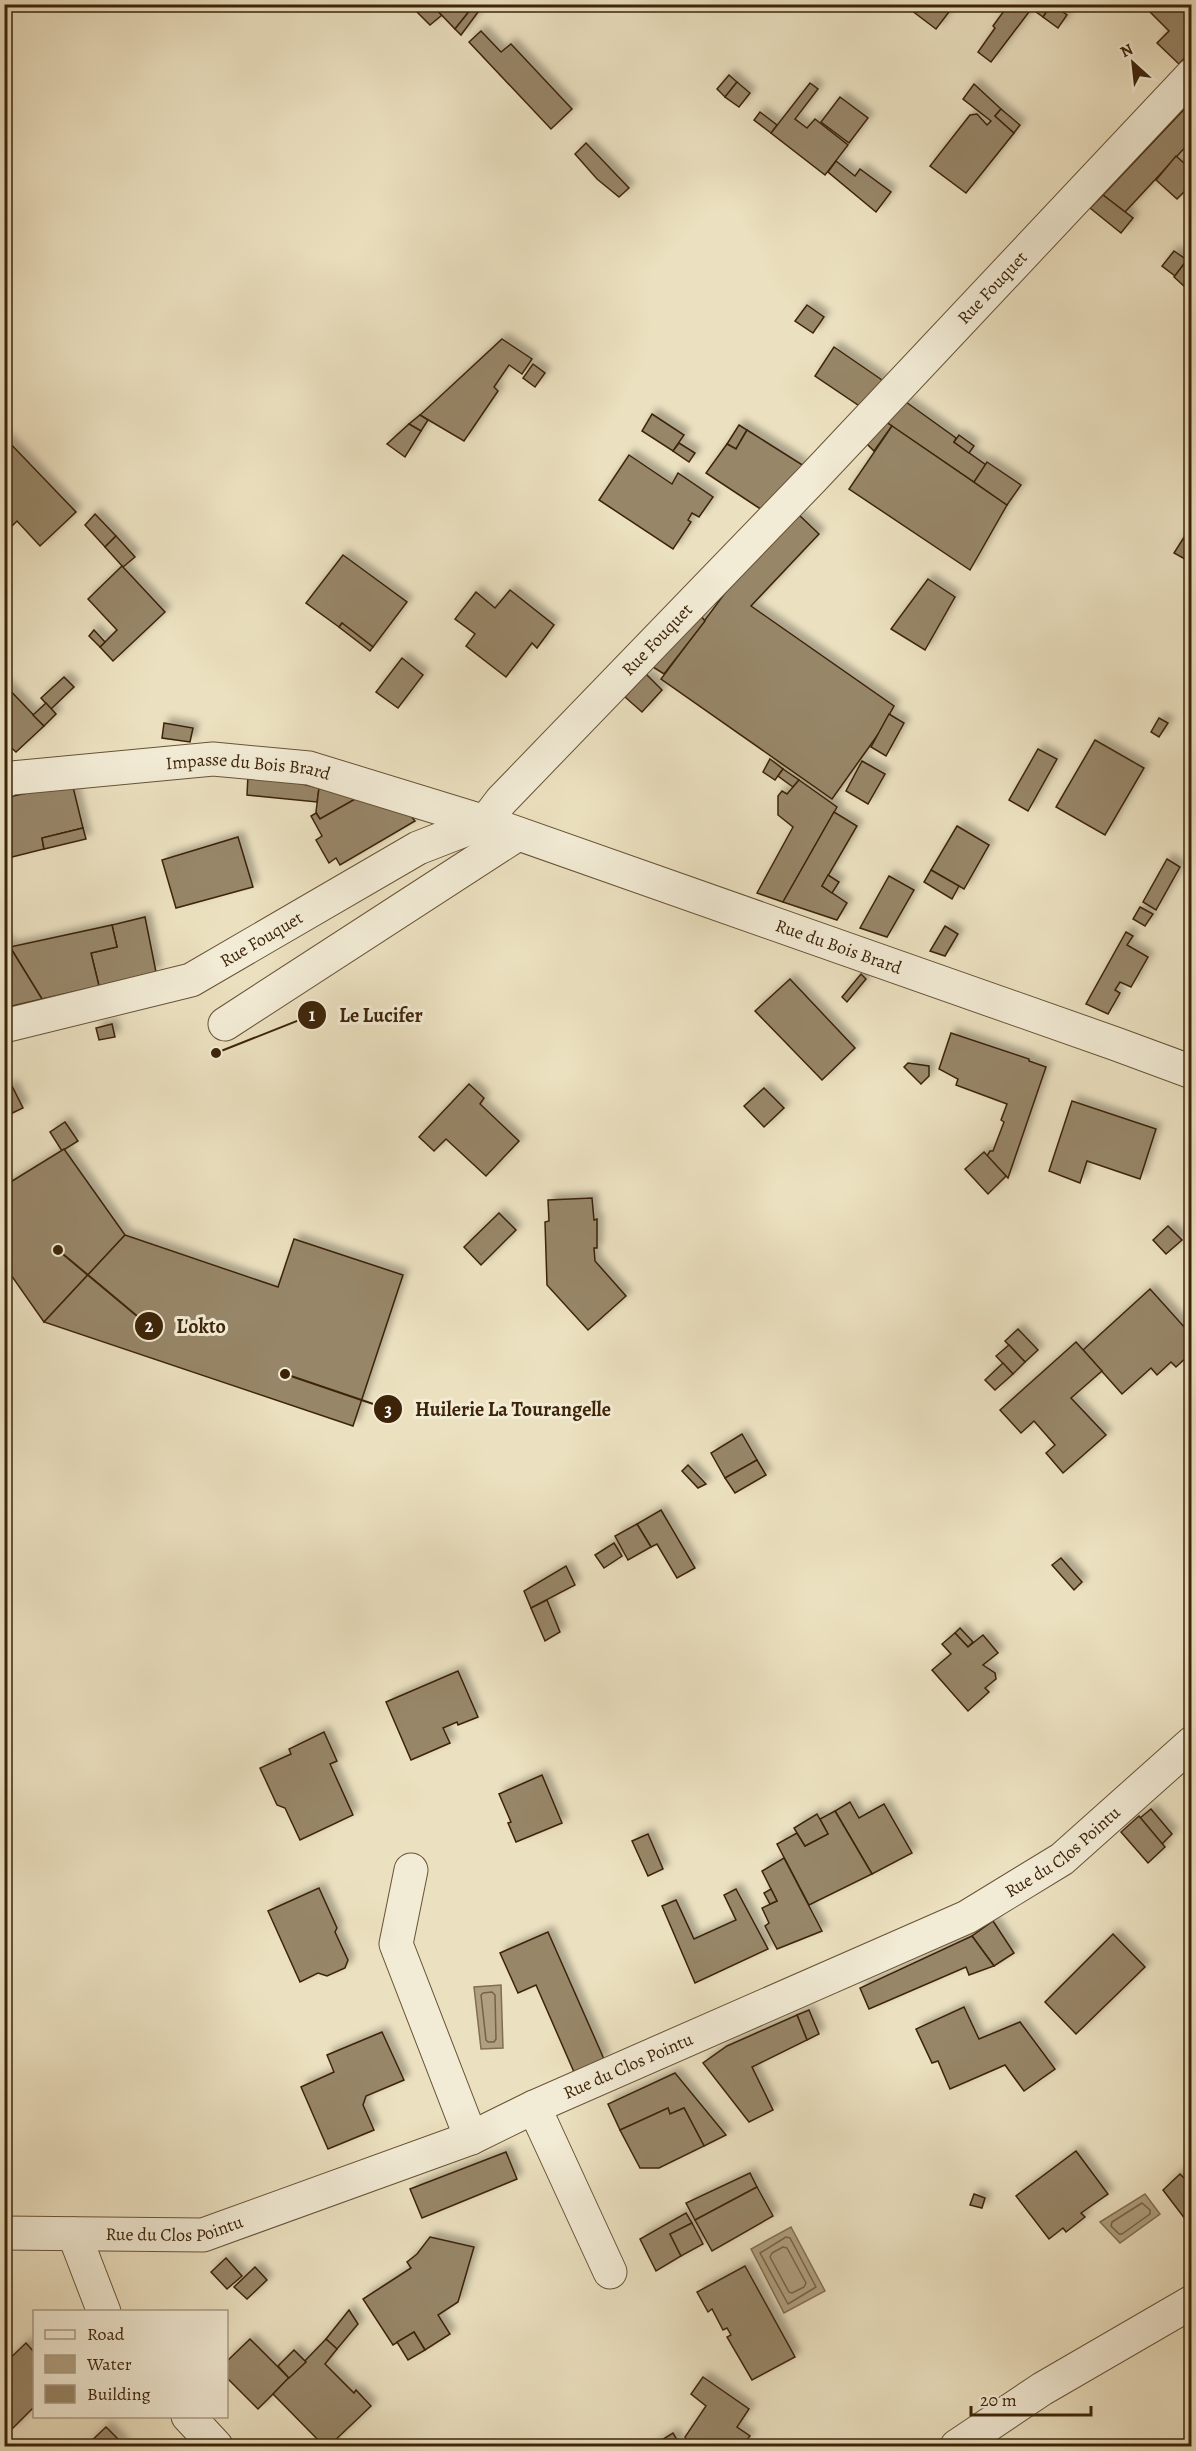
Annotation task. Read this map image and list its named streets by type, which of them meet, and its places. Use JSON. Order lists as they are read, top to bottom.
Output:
{
  "streets": {
    "street": [
      "Rue Fouquet",
      "Impasse du Bois Brard",
      "Rue du Bois Brard",
      "Rue du Clos Pointu"
    ]
  },
  "crossings": [
    ["Rue Fouquet", "Impasse du Bois Brard"],
    ["Rue Fouquet", "Rue du Bois Brard"],
    ["Impasse du Bois Brard", "Rue du Bois Brard"]
  ],
  "places": ["Le Lucifer", "L'okto", "Huilerie La Tourangelle"],
  "legend": ["Road", "Water", "Building"],
  "scale_bar": "20 m",
  "north": "top left"
}
